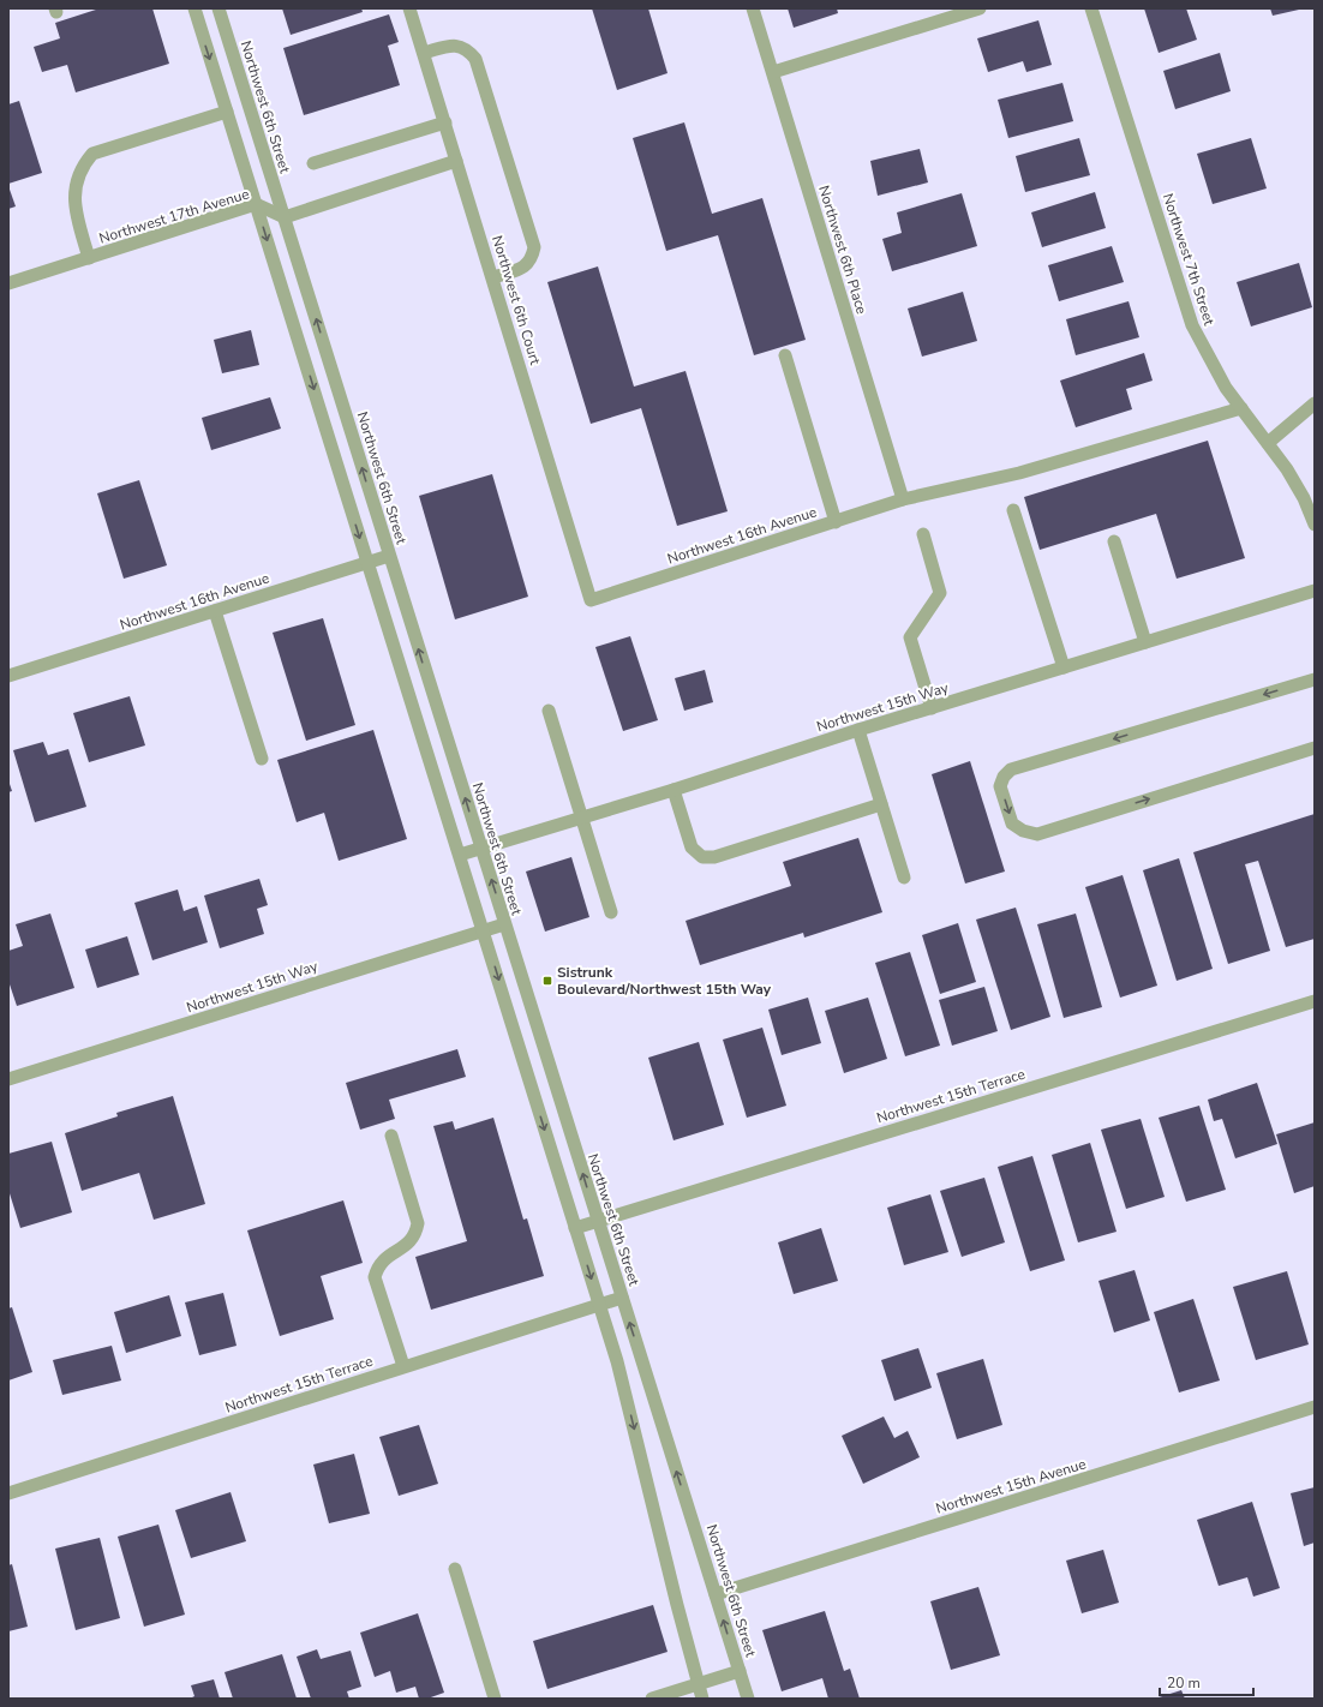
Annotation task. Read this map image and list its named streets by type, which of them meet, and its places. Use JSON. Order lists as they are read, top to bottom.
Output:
{
  "streets": {
    "street": [
      "Northwest 6th Street",
      "Northwest 17th Avenue",
      "Northwest 6th Place",
      "Northwest 7th Street",
      "Northwest 6th Court",
      "Northwest 16th Avenue",
      "Northwest 15th Way",
      "Northwest 15th Terrace",
      "Northwest 15th Avenue"
    ]
  },
  "crossings": [
    ["Northwest 6th Street", "Northwest 17th Avenue"],
    ["Northwest 6th Street", "Northwest 16th Avenue"],
    ["Northwest 6th Street", "Northwest 15th Way"],
    ["Northwest 6th Street", "Northwest 15th Terrace"],
    ["Northwest 6th Street", "Northwest 15th Avenue"],
    ["Northwest 6th Place", "Northwest 16th Avenue"],
    ["Northwest 7th Street", "Northwest 16th Avenue"],
    ["Northwest 6th Court", "Northwest 16th Avenue"]
  ],
  "places": {
    "transit": ["Sistrunk Boulevard/Northwest 15th Way"]
  },
  "scale_bar": "20 m"
}
